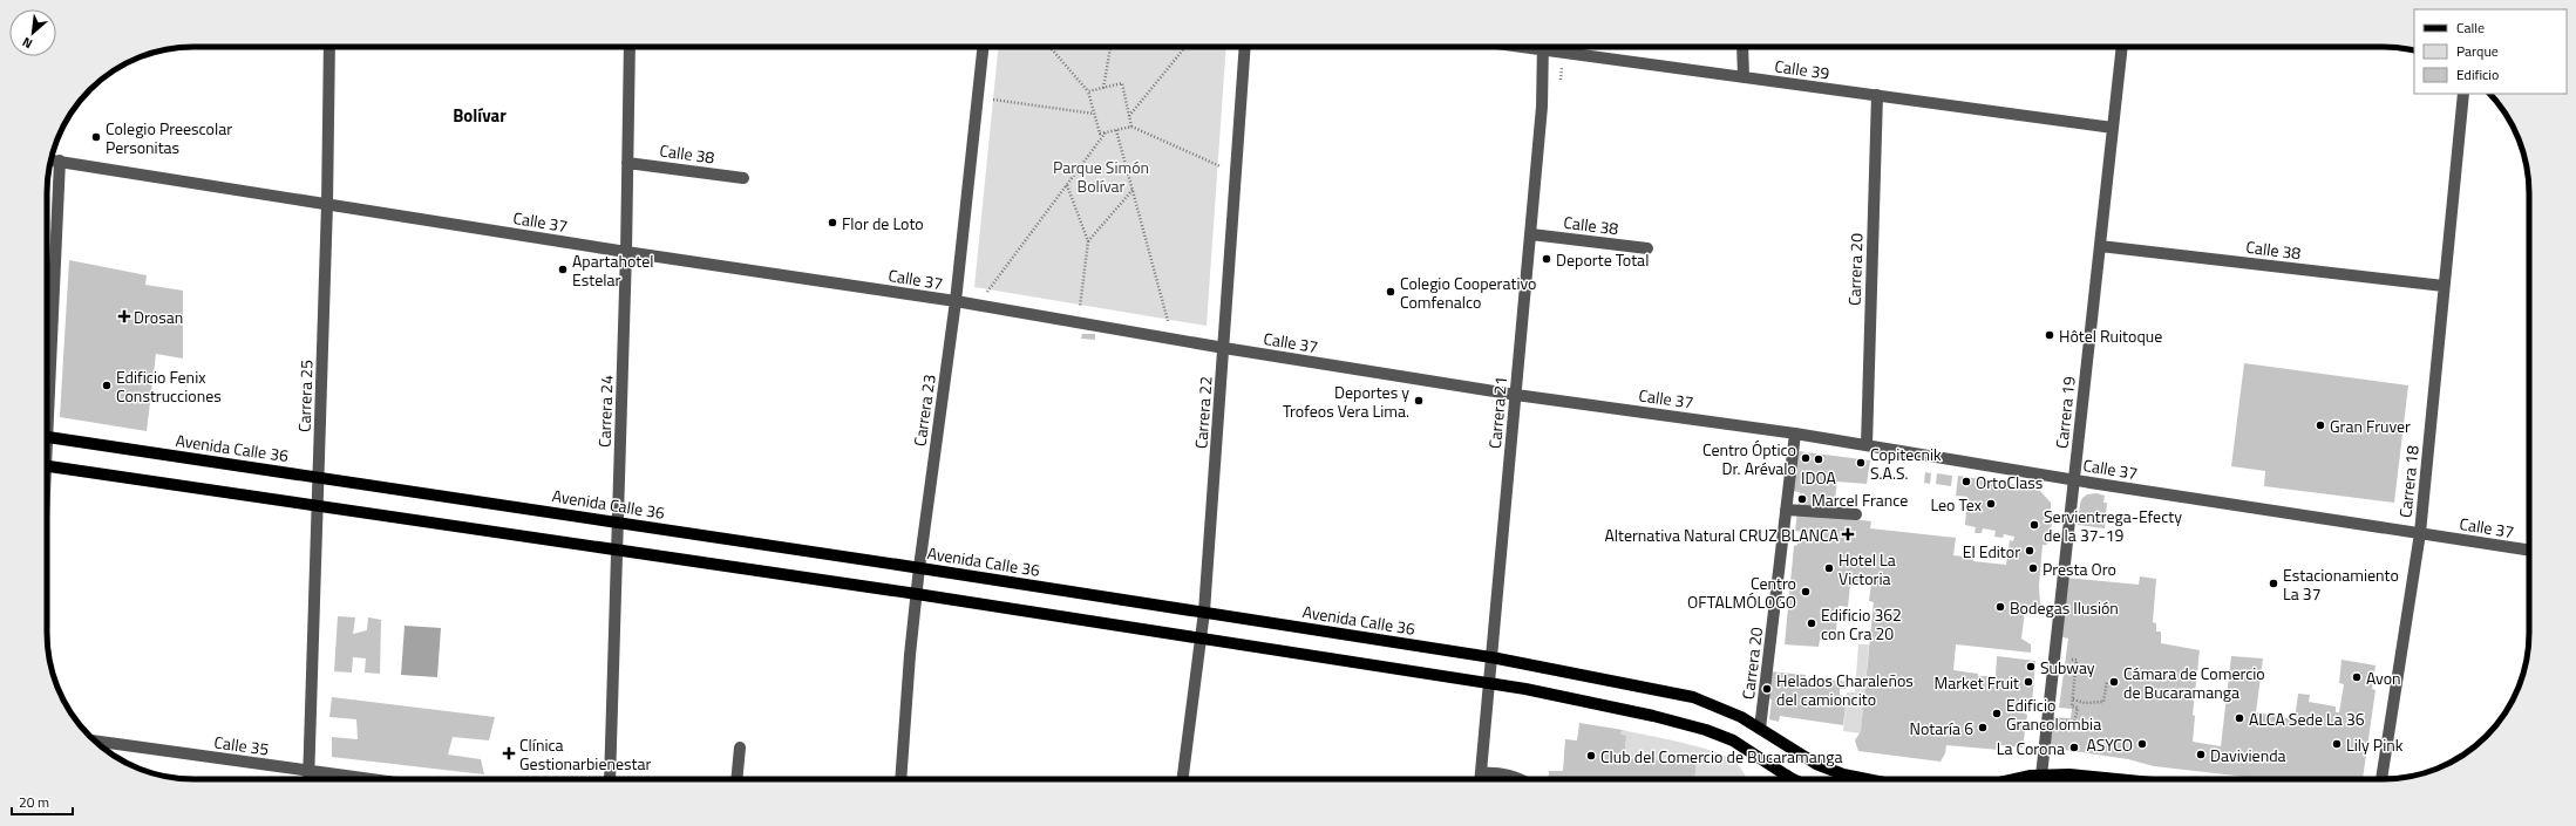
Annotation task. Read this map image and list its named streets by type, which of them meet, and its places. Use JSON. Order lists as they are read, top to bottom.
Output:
{
  "streets": {
    "main road": ["Avenida Calle 36"],
    "street": [
      "Calle 39",
      "Calle 38",
      "Calle 37",
      "Carrera 20",
      "Carrera 25",
      "Carrera 23",
      "Carrera 24",
      "Carrera 22",
      "Carrera 21",
      "Carrera 19",
      "Carrera 18",
      "Calle 35"
    ]
  },
  "crossings": [
    ["Calle 39", "Carrera 20"],
    ["Calle 39", "Carrera 19"],
    ["Calle 38", "Carrera 24"],
    ["Calle 38", "Carrera 21"],
    ["Calle 38", "Carrera 19"],
    ["Calle 38", "Carrera 18"],
    ["Calle 37", "Carrera 20"],
    ["Calle 37", "Carrera 25"],
    ["Calle 37", "Carrera 23"],
    ["Calle 37", "Carrera 24"],
    ["Calle 37", "Carrera 22"],
    ["Calle 37", "Carrera 21"],
    ["Calle 37", "Carrera 19"],
    ["Calle 37", "Carrera 18"],
    ["Carrera 20", "Avenida Calle 36"],
    ["Carrera 25", "Avenida Calle 36"],
    ["Carrera 25", "Calle 35"],
    ["Carrera 23", "Avenida Calle 36"],
    ["Carrera 24", "Avenida Calle 36"],
    ["Carrera 22", "Avenida Calle 36"],
    ["Carrera 21", "Avenida Calle 36"]
  ],
  "districts": ["Bolívar"],
  "parks": ["Parque Simón Bolívar"],
  "places": {
    "other": [
      "Colegio Preescolar Personitas",
      "Flor de Loto",
      "Deporte Total",
      "Apartahotel Estelar",
      "Colegio Cooperativo Comfenalco",
      "Hôtel Ruitoque",
      "Edificio Fenix Construcciones",
      "Deportes y Trofeos Vera Lima.",
      "Gran Fruver",
      "Centro Óptico Dr. Arévalo",
      "IDOA",
      "Copitecnik S.A.S.",
      "OrtoClass",
      "Marcel France",
      "Leo Tex",
      "Servientrega-Efecty de la 37-19",
      "El Editor",
      "Hotel La Victoria",
      "Presta Oro",
      "Estacionamiento La 37",
      "Centro OFTALMÓLOGO",
      "Bodegas Ilusión",
      "Edificio 362 con Cra 20",
      "Subway",
      "Avon",
      "Market Fruit",
      "Cámara de Comercio de Bucaramanga",
      "Helados Charaleños del camioncito",
      "Edificio Grancolombia",
      "ALCA Sede La 36",
      "Notaría 6",
      "ASYCO",
      "Lily Pink",
      "La Corona",
      "Davivienda",
      "Club del Comercio de Bucaramanga"
    ],
    "health": ["Drosan", "Alternativa Natural CRUZ BLANCA", "Clínica Gestionarbienestar"]
  },
  "legend": ["Calle", "Parque", "Edificio"],
  "scale_bar": "20 m",
  "north": "bottom left"
}
